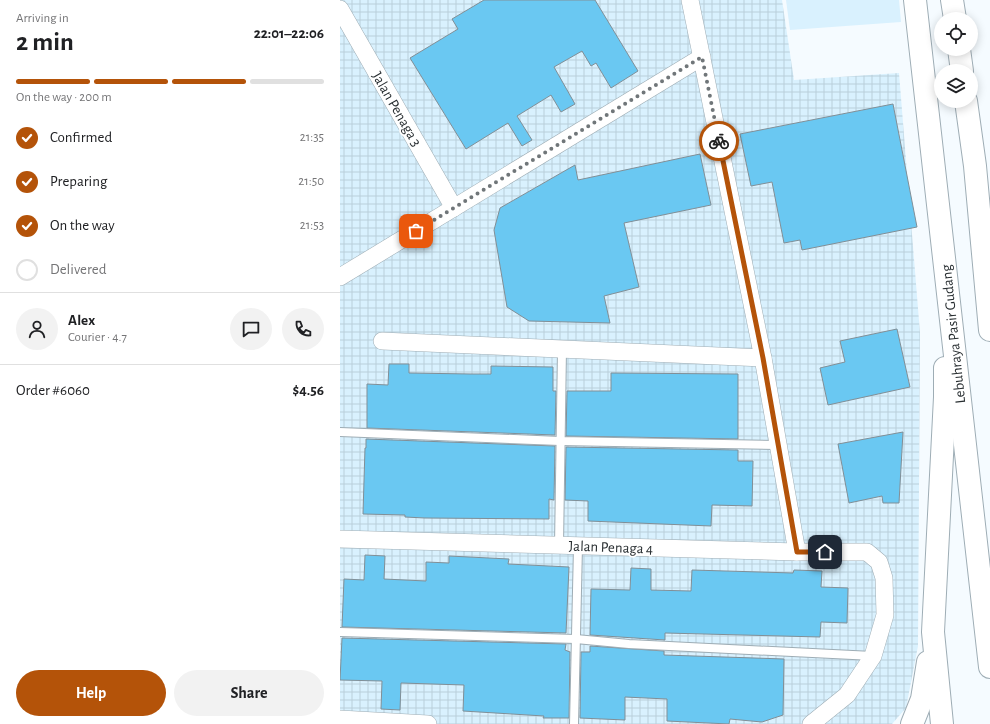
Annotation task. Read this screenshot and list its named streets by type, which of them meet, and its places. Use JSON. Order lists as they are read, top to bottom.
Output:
{
  "streets": {
    "highway": ["Lebuhraya Pasir Gudang"],
    "street": ["Jalan Penaga 3", "Jalan Penaga 4"]
  },
  "page": {
    "heading": ["2 min", "Arriving in", "22:01–22:06"],
    "panel": [
      "Alex",
      "Courier · 4.7",
      "Order #6060",
      "$4.56"
    ],
    "bar": "On the way · 200 m",
    "list": [
      ["Confirmed", "21:35"],
      ["Preparing", "21:50"],
      ["On the way", "21:53"],
      "Delivered"
    ],
    "buttons": ["Help", "Share"]
  }
}
